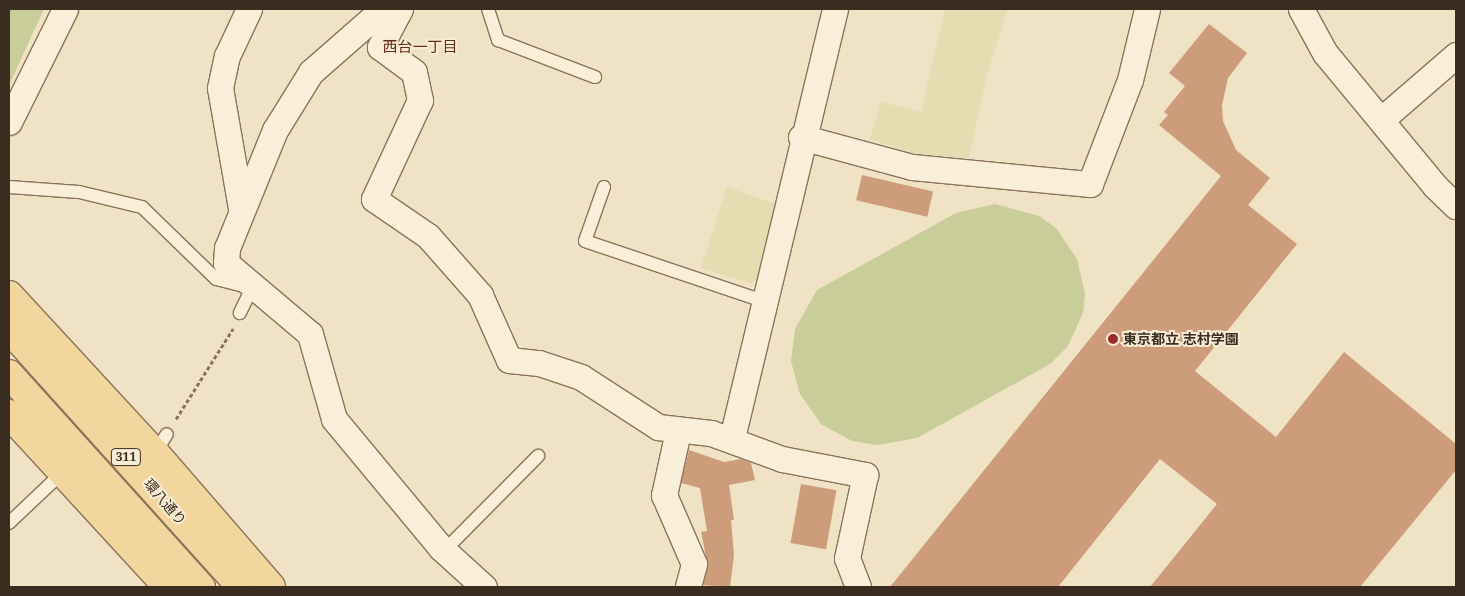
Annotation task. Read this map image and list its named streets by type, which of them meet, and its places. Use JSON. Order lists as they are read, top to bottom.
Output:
{
  "streets": {
    "main road": ["311", "環八通り"]
  },
  "districts": ["西台一丁目"],
  "places": ["東京都立 志村学園"]
}
